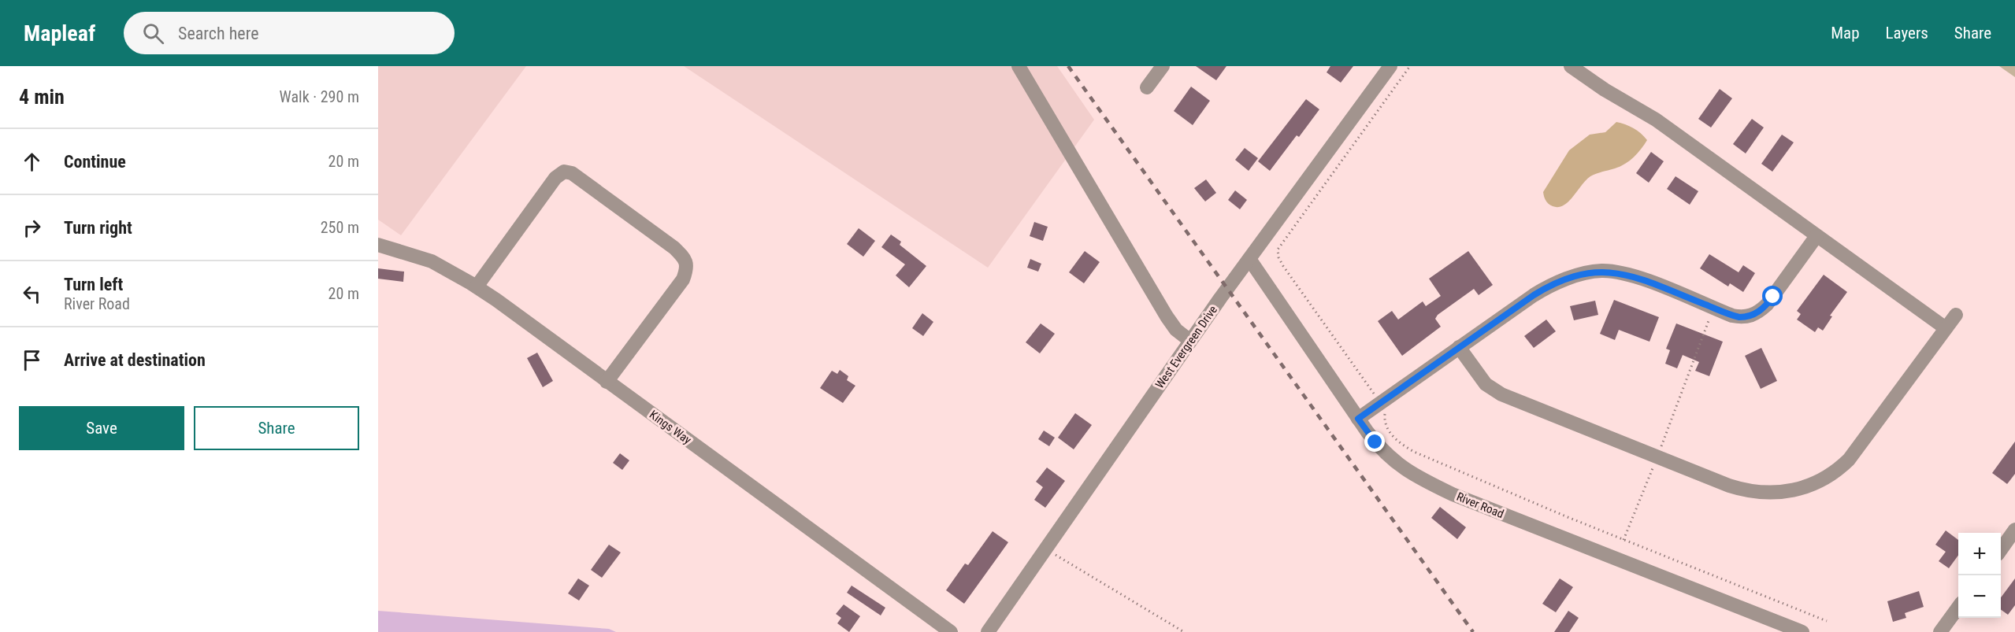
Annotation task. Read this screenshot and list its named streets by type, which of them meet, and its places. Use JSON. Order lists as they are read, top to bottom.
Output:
{
  "streets": {
    "street": ["West Evergreen Drive", "Kings Way", "River Road"]
  },
  "crossings": [
    ["West Evergreen Drive", "River Road"]
  ],
  "page": {
    "header": "Mapleaf",
    "search": "Search here",
    "nav": ["Map", "Layers", "Share"],
    "heading": ["4 min", "Walk · 290 m"],
    "list": [
      ["Continue", "20 m"],
      ["Turn right", "250 m"],
      ["Turn left", "River Road", "20 m"],
      "Arrive at destination"
    ],
    "buttons": ["Save", "Share"],
    "map_buttons": ["+", "−"]
  }
}
